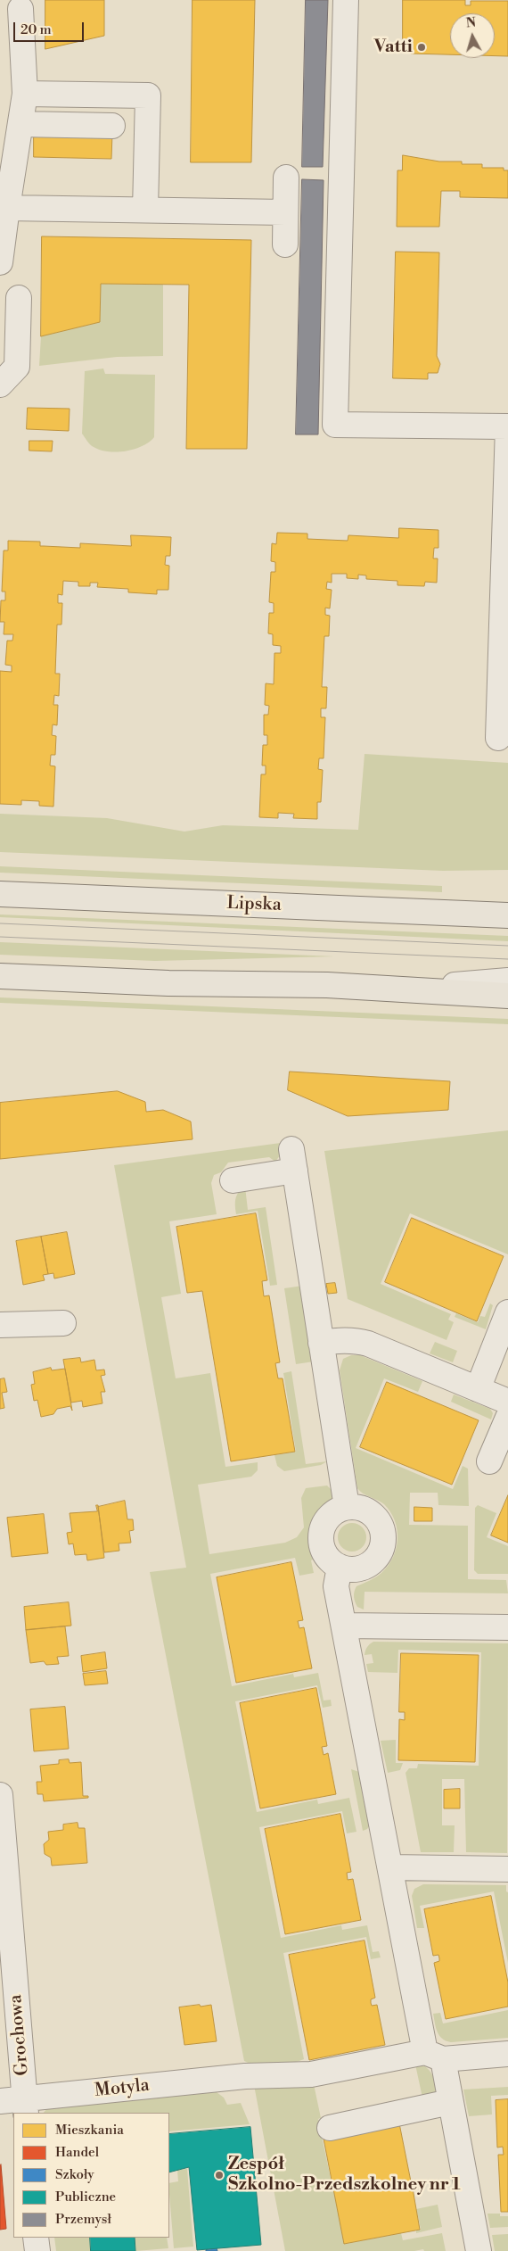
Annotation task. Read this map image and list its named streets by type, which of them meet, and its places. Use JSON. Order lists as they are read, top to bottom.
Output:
{
  "streets": {
    "main road": ["Lipska"],
    "street": ["Grochowa", "Motyla"]
  },
  "crossings": [
    ["Grochowa", "Motyla"]
  ],
  "places": ["Vatti", "Zespół Szkolno-Przedszkolney nr 1"],
  "legend": [
    "Mieszkania",
    "Handel",
    "Szkoły",
    "Publiczne",
    "Przemysł"
  ],
  "scale_bar": "20 m",
  "north": "top"
}
